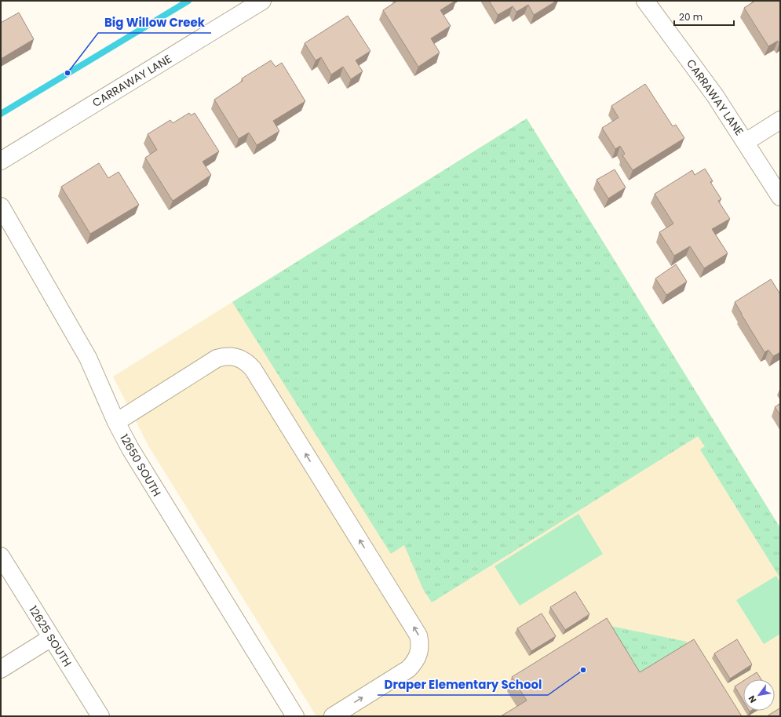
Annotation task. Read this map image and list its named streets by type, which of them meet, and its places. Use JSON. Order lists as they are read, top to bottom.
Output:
{
  "streets": {
    "street": ["CARRAWAY LANE", "12650 SOUTH", "12625 SOUTH"]
  },
  "places": ["Big Willow Creek", "Draper Elementary School"],
  "scale_bar": "20 m",
  "north": "bottom left"
}
